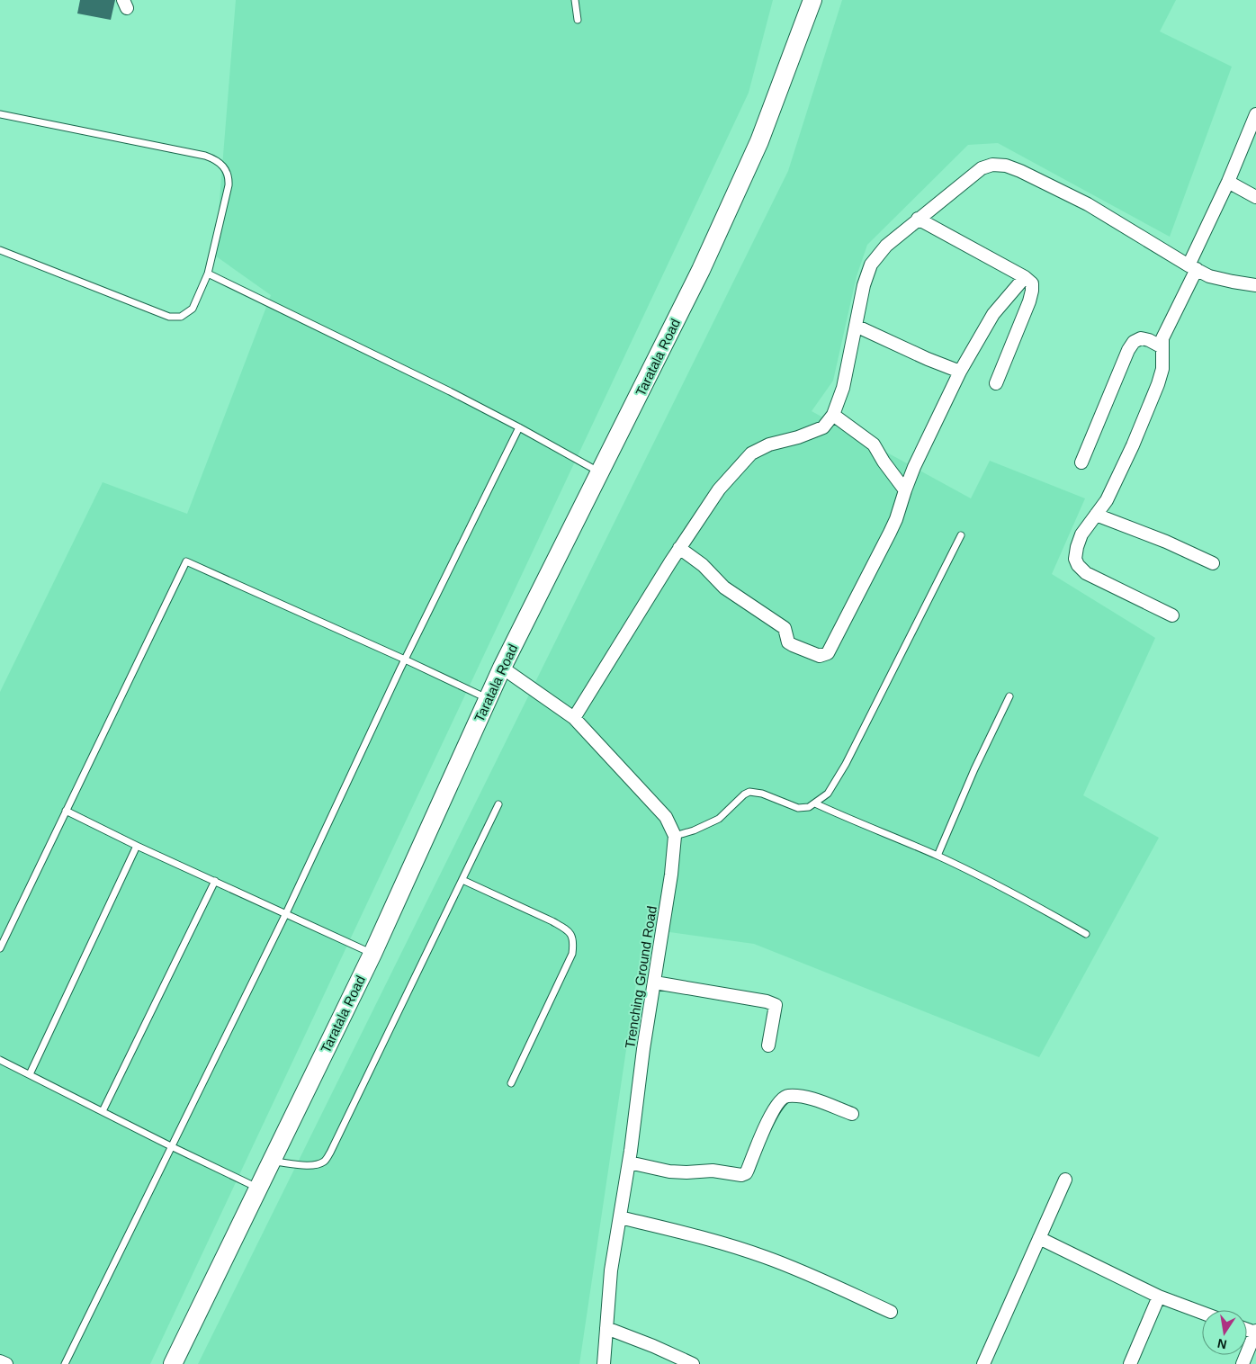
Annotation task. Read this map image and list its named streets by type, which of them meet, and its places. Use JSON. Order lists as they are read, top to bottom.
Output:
{
  "streets": {
    "street": ["Taratala Road", "Trenching Ground Road"]
  },
  "north": "bottom"
}
